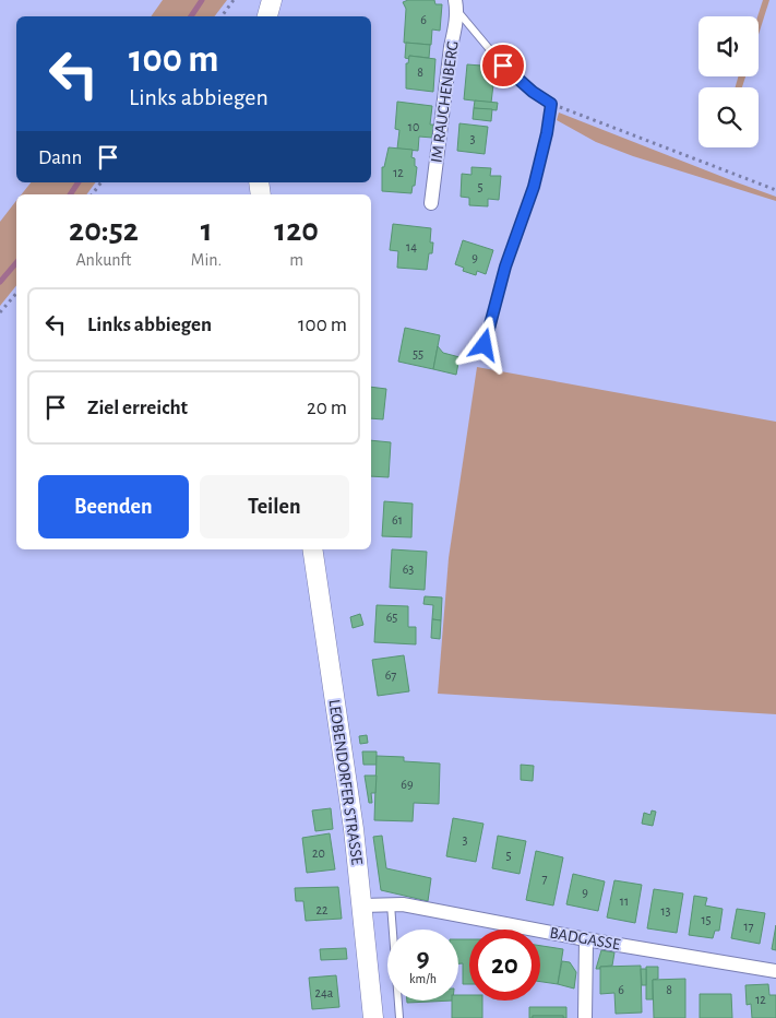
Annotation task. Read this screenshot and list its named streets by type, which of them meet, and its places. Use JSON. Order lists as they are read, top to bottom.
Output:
{
  "streets": {
    "main road": ["LEOBENDORFER STRASSE"],
    "street": ["IM RAUCHENBERG", "BADGASSE"]
  },
  "crossings": [
    ["LEOBENDORFER STRASSE", "BADGASSE"]
  ],
  "house_numbers": [
    "6",
    "8",
    "10",
    "3",
    "12",
    "5",
    "14",
    "9",
    "55",
    "61",
    "63",
    "65",
    "67",
    "69",
    "3",
    "20",
    "5",
    "7",
    "9",
    "11",
    "22",
    "13",
    "15",
    "17",
    "6",
    "8",
    "24a",
    "12"
  ],
  "page": {
    "turn": ["100 m", "Links abbiegen"],
    "then": "Dann",
    "eta": [
      "20:52",
      "Ankunft",
      "1",
      "Min.",
      "120",
      "m"
    ],
    "list": [
      {
        "name": "Links abbiegen",
        "value": "100 m"
      },
      {
        "name": "Ziel erreicht",
        "value": "20 m"
      }
    ],
    "buttons": ["Beenden", "Teilen"],
    "speed": "9 km/h",
    "limit": "20"
  }
}
